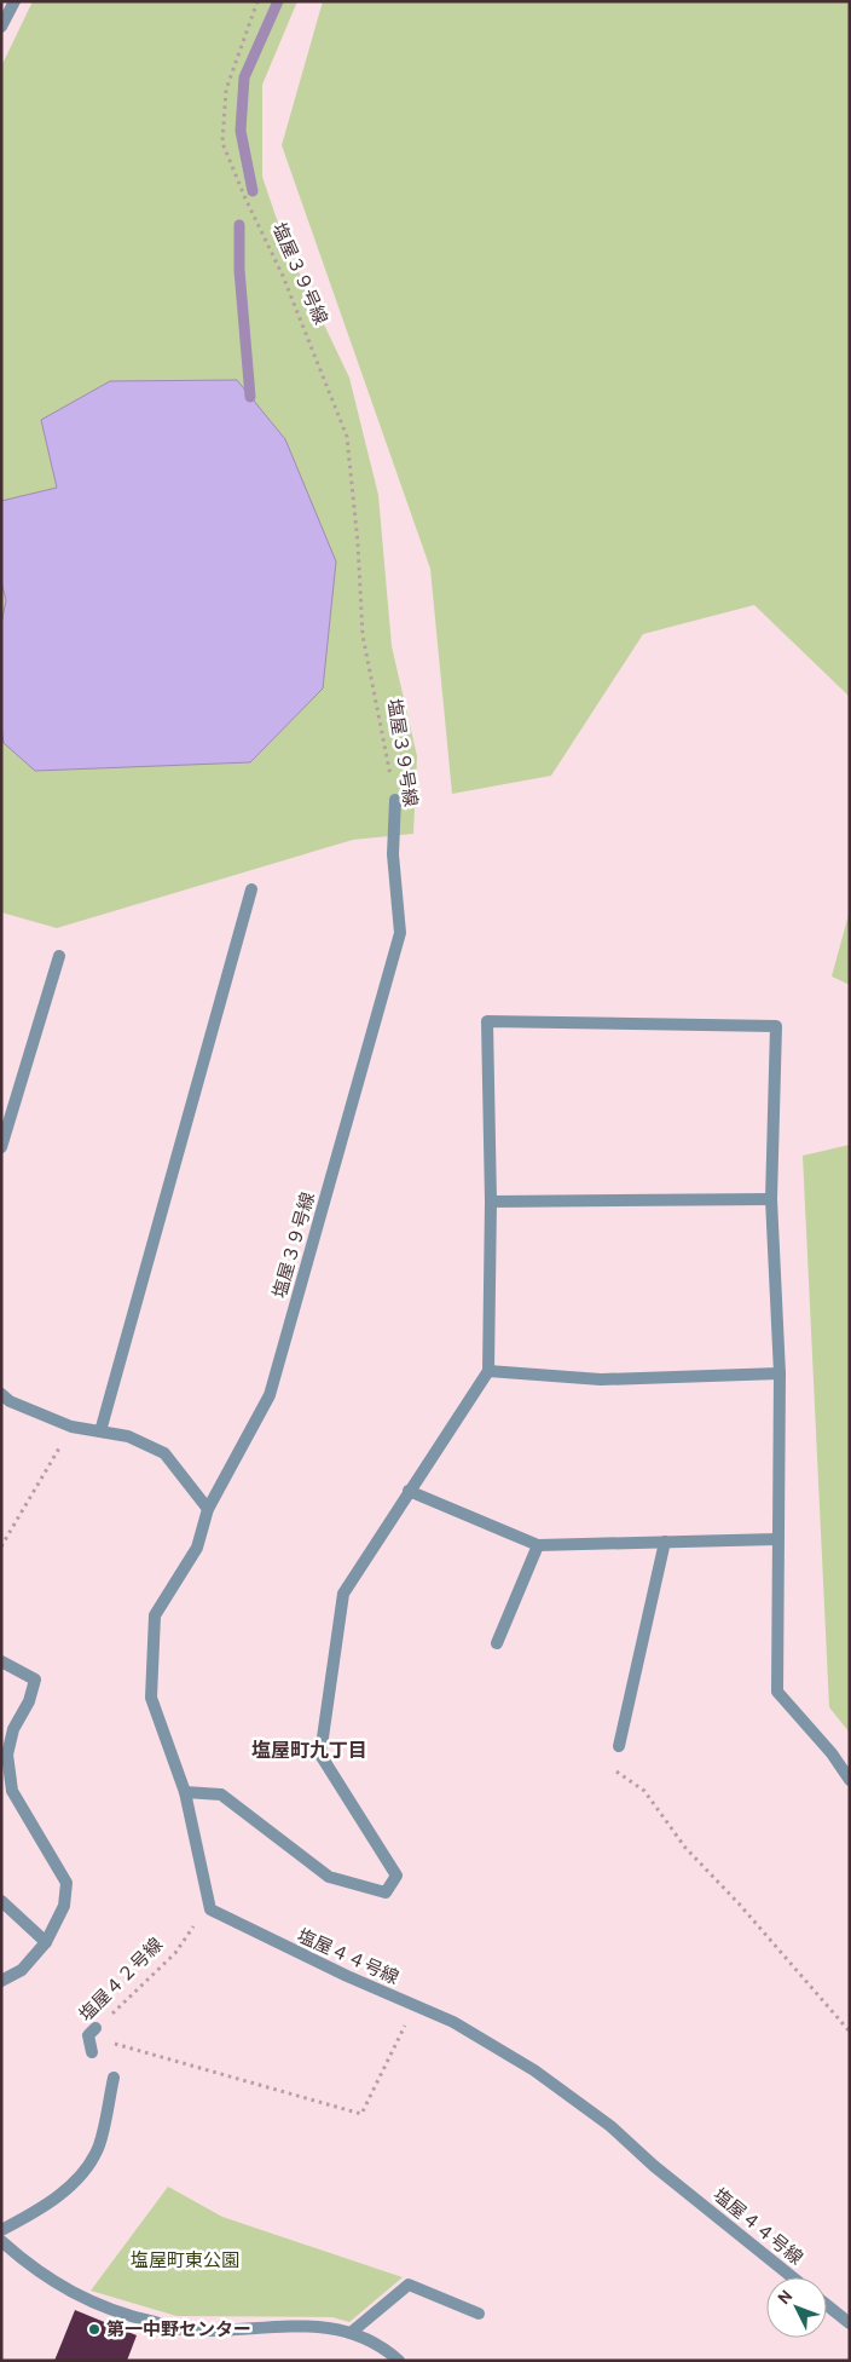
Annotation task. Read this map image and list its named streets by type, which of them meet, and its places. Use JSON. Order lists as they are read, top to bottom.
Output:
{
  "streets": {
    "street": ["塩屋３９号線", "塩屋４４号線", "塩屋４２号線"]
  },
  "crossings": [
    ["塩屋４４号線", "塩屋４２号線"]
  ],
  "districts": ["塩屋町九丁目"],
  "parks": ["塩屋町東公園"],
  "places": ["第一中野センター"],
  "north": "top left"
}
